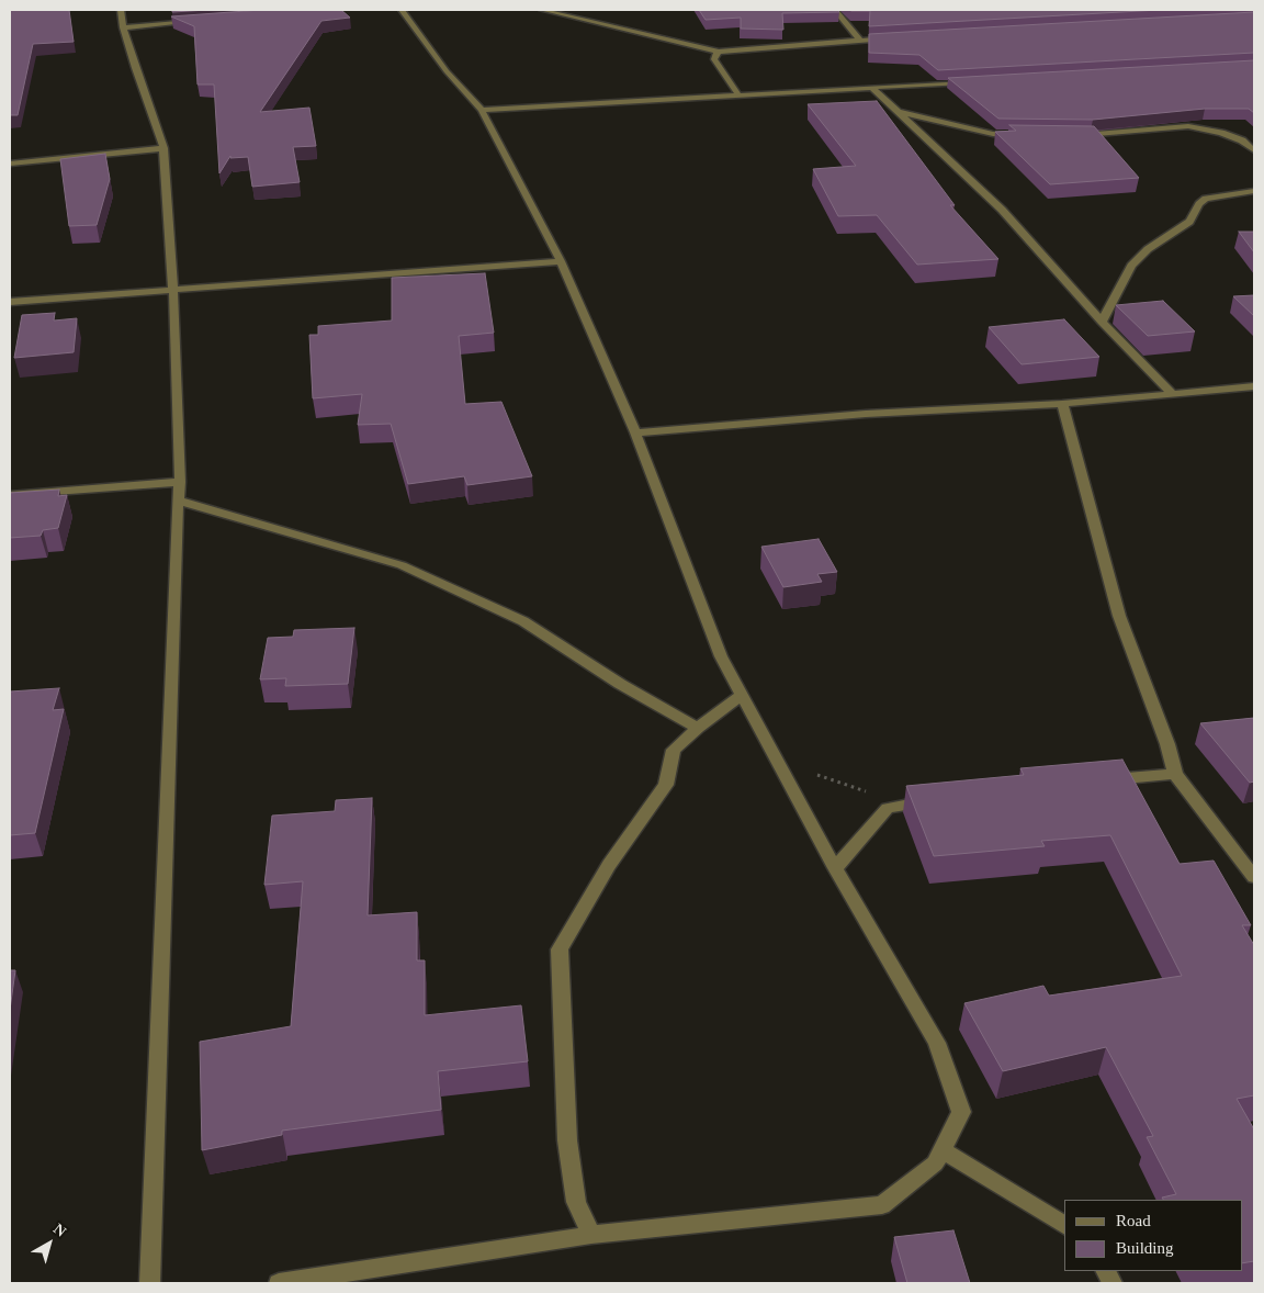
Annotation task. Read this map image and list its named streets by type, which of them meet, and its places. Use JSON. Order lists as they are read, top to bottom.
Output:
{
  "legend": ["Road", "Building"],
  "north": "top right"
}
